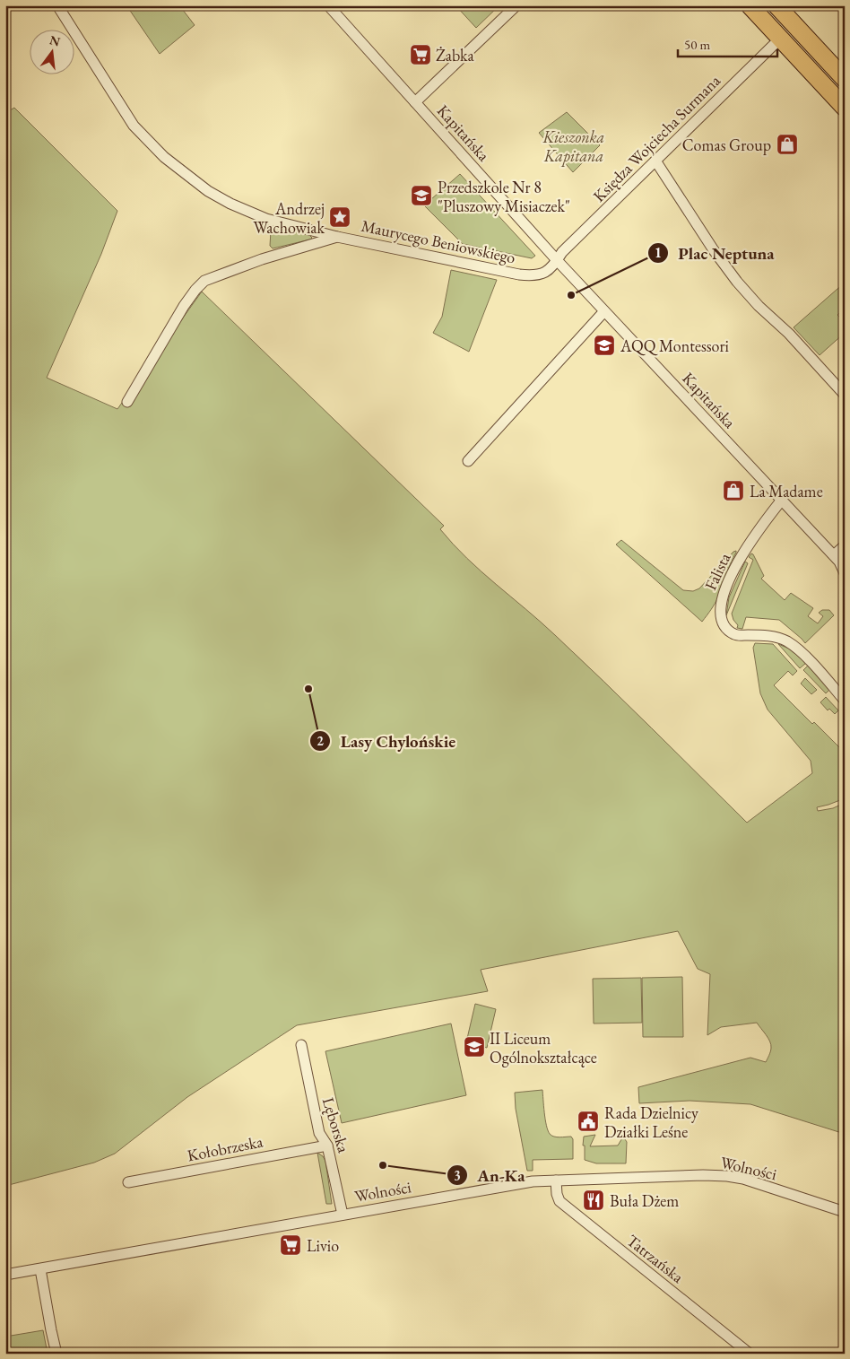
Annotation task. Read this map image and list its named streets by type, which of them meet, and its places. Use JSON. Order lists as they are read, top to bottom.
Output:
{
  "streets": {
    "street": [
      "Kapitańska",
      "Księdza Wojciecha Surmana",
      "Maurycego Beniowskiego",
      "Falista",
      "Lęborska",
      "Kołobrzeska",
      "Wolności",
      "Tatrzańska"
    ]
  },
  "crossings": [
    ["Kapitańska", "Księdza Wojciecha Surmana"],
    ["Kapitańska", "Maurycego Beniowskiego"],
    ["Kapitańska", "Falista"],
    ["Księdza Wojciecha Surmana", "Maurycego Beniowskiego"],
    ["Lęborska", "Kołobrzeska"],
    ["Lęborska", "Wolności"],
    ["Wolności", "Tatrzańska"]
  ],
  "parks": ["Kieszonka Kapitana"],
  "places": {
    "supermarket": ["Żabka", "Livio"],
    "shop": ["Comas Group", "La Madame"],
    "school or university": ["Przedszkole Nr 8 \"Pluszowy Misiaczek\"", "AQQ Montessori", "II Liceum Ogólnokształcące"],
    "place": ["Andrzej Wachowiak"],
    "other": ["Plac Neptuna", "Lasy Chylońskie", "An-Ka"],
    "public building": ["Rada Dzielnicy Działki Leśne"],
    "restaurant": ["Buła Dżem"]
  },
  "scale_bar": "50 m",
  "north": "top"
}
